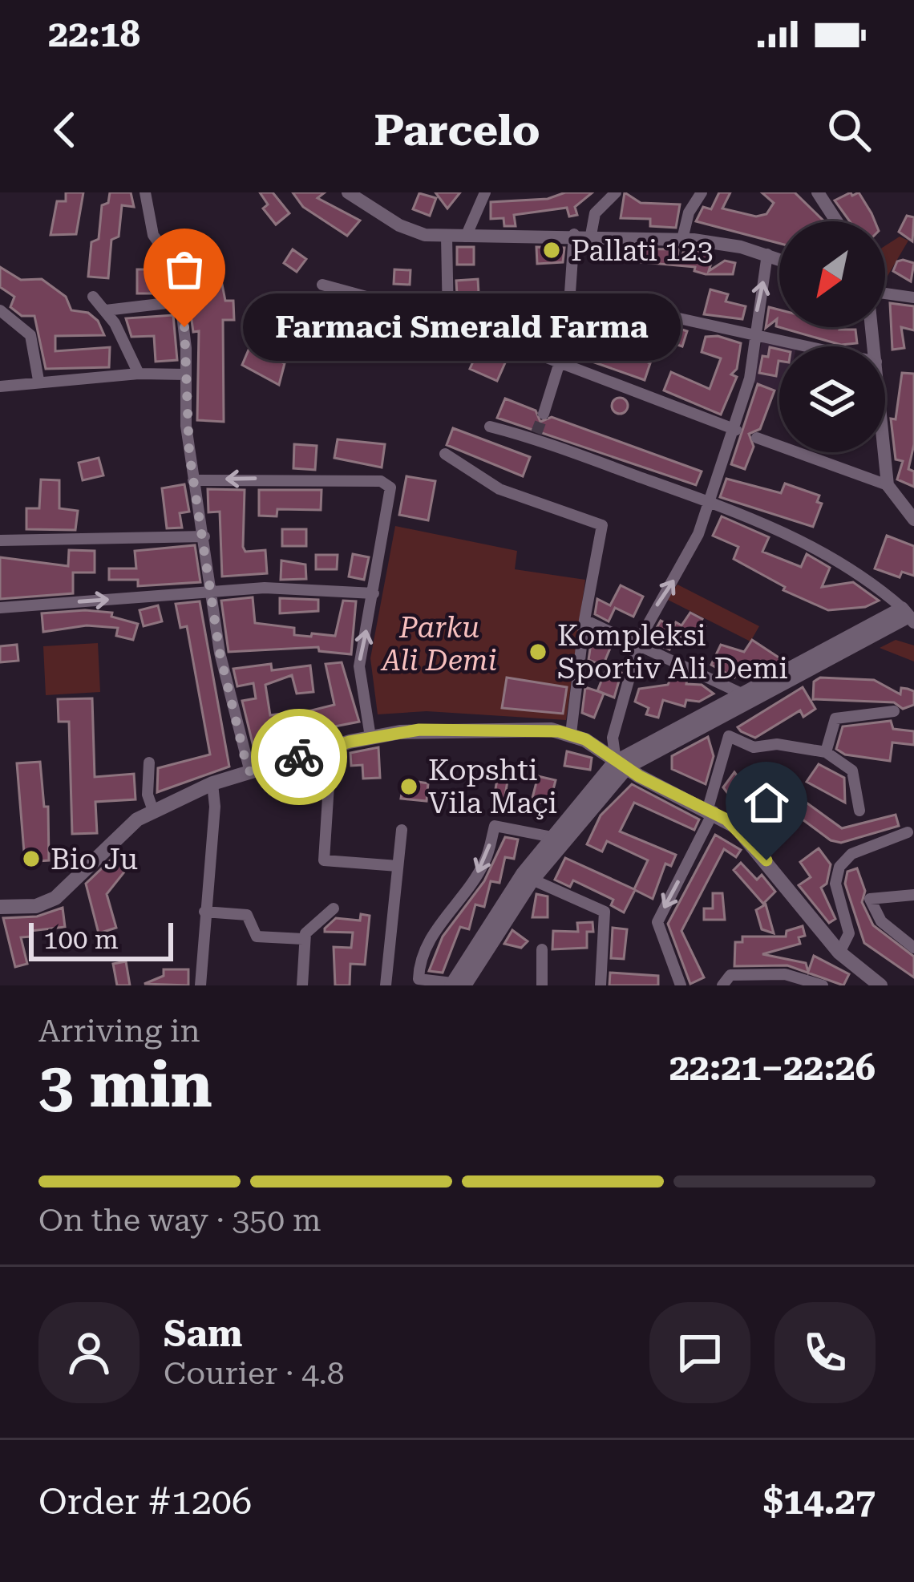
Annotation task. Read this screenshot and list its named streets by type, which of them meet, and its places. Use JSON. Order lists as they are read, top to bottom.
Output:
{
  "parks": ["Parku Ali Demi"],
  "places": [
    "Pallati 123",
    "Farmaci Smerald Farma",
    "Kompleksi Sportiv Ali Demi",
    "Kopshti Vila Maçi",
    "Bio Ju"
  ],
  "scale_bar": "100 m",
  "north": "bottom left",
  "page": {
    "status": "22:18",
    "header": "Parcelo",
    "bubble": "Farmaci Smerald Farma",
    "scale": "100 m",
    "heading": ["3 min", "Arriving in", "22:21–22:26"],
    "panel": [
      "Sam",
      "Courier · 4.8",
      "Order #1206",
      "$14.27"
    ],
    "bar": "On the way · 350 m"
  }
}
